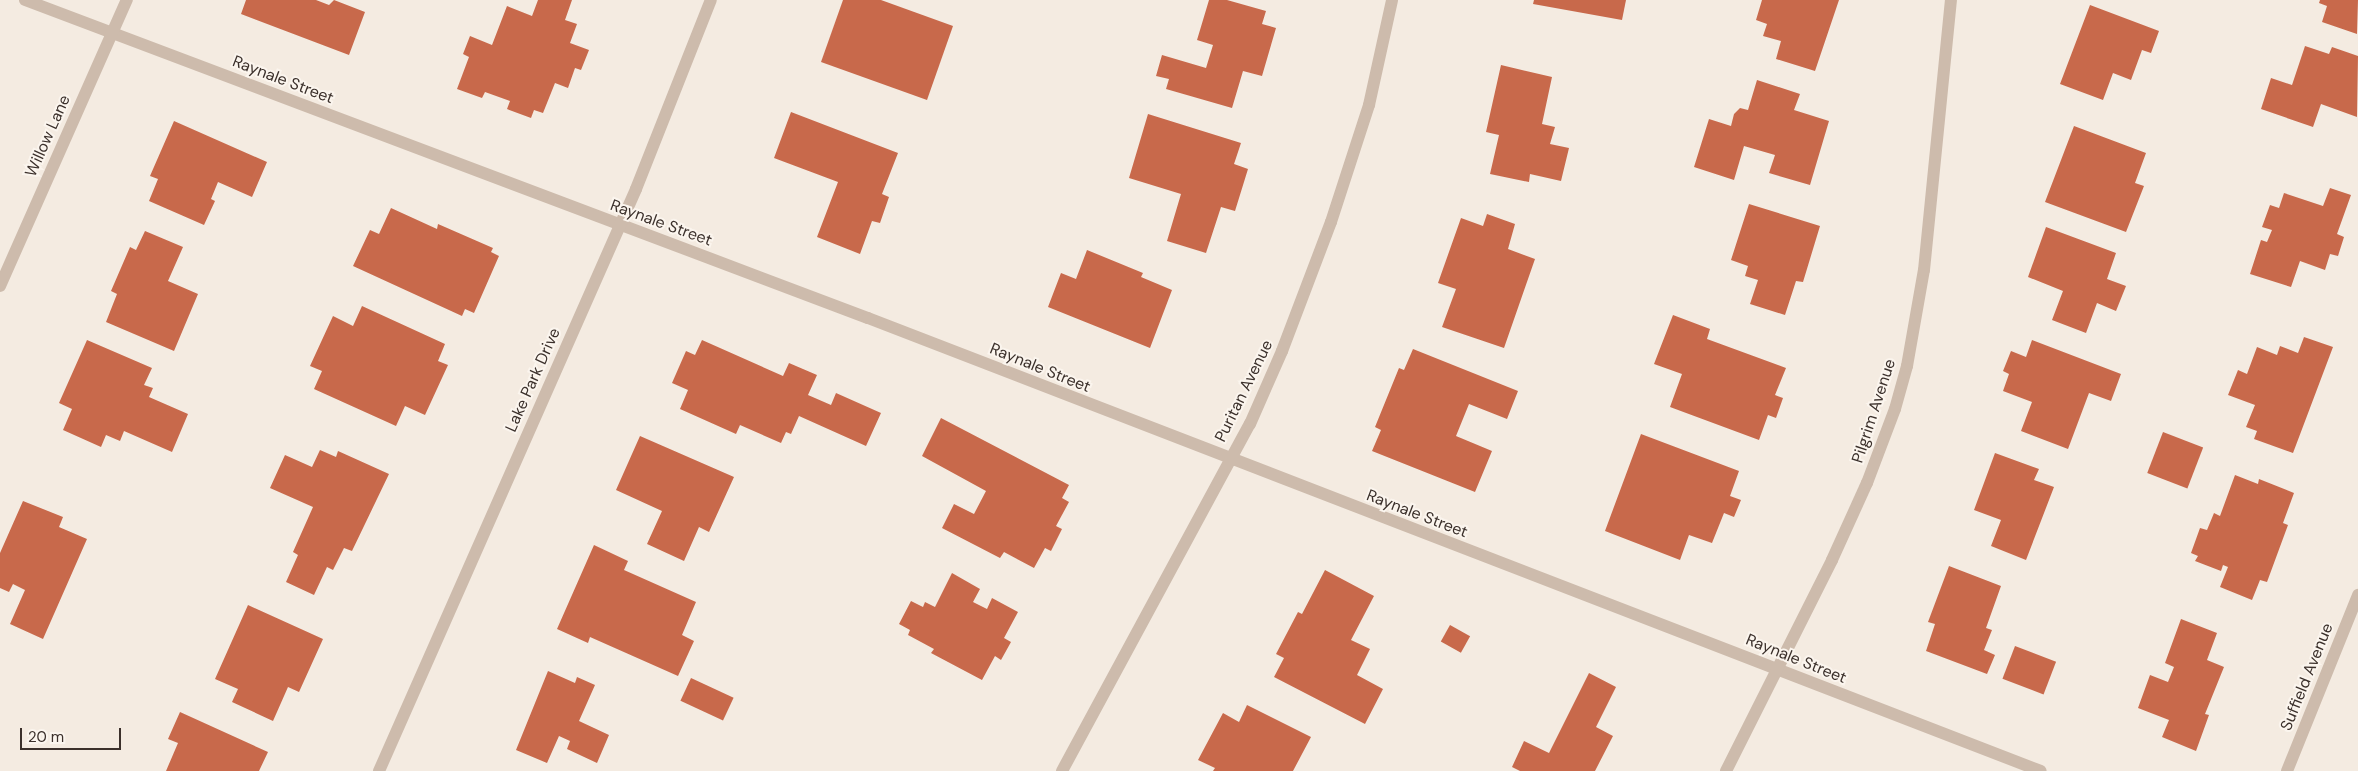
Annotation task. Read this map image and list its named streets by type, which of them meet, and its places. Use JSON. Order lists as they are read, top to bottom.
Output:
{
  "streets": {
    "street": [
      "Raynale Street",
      "Willow Lane",
      "Lake Park Drive",
      "Puritan Avenue",
      "Pilgrim Avenue",
      "Suffield Avenue"
    ]
  },
  "crossings": [
    ["Raynale Street", "Willow Lane"],
    ["Raynale Street", "Lake Park Drive"],
    ["Raynale Street", "Puritan Avenue"],
    ["Raynale Street", "Pilgrim Avenue"]
  ],
  "scale_bar": "20 m"
}
